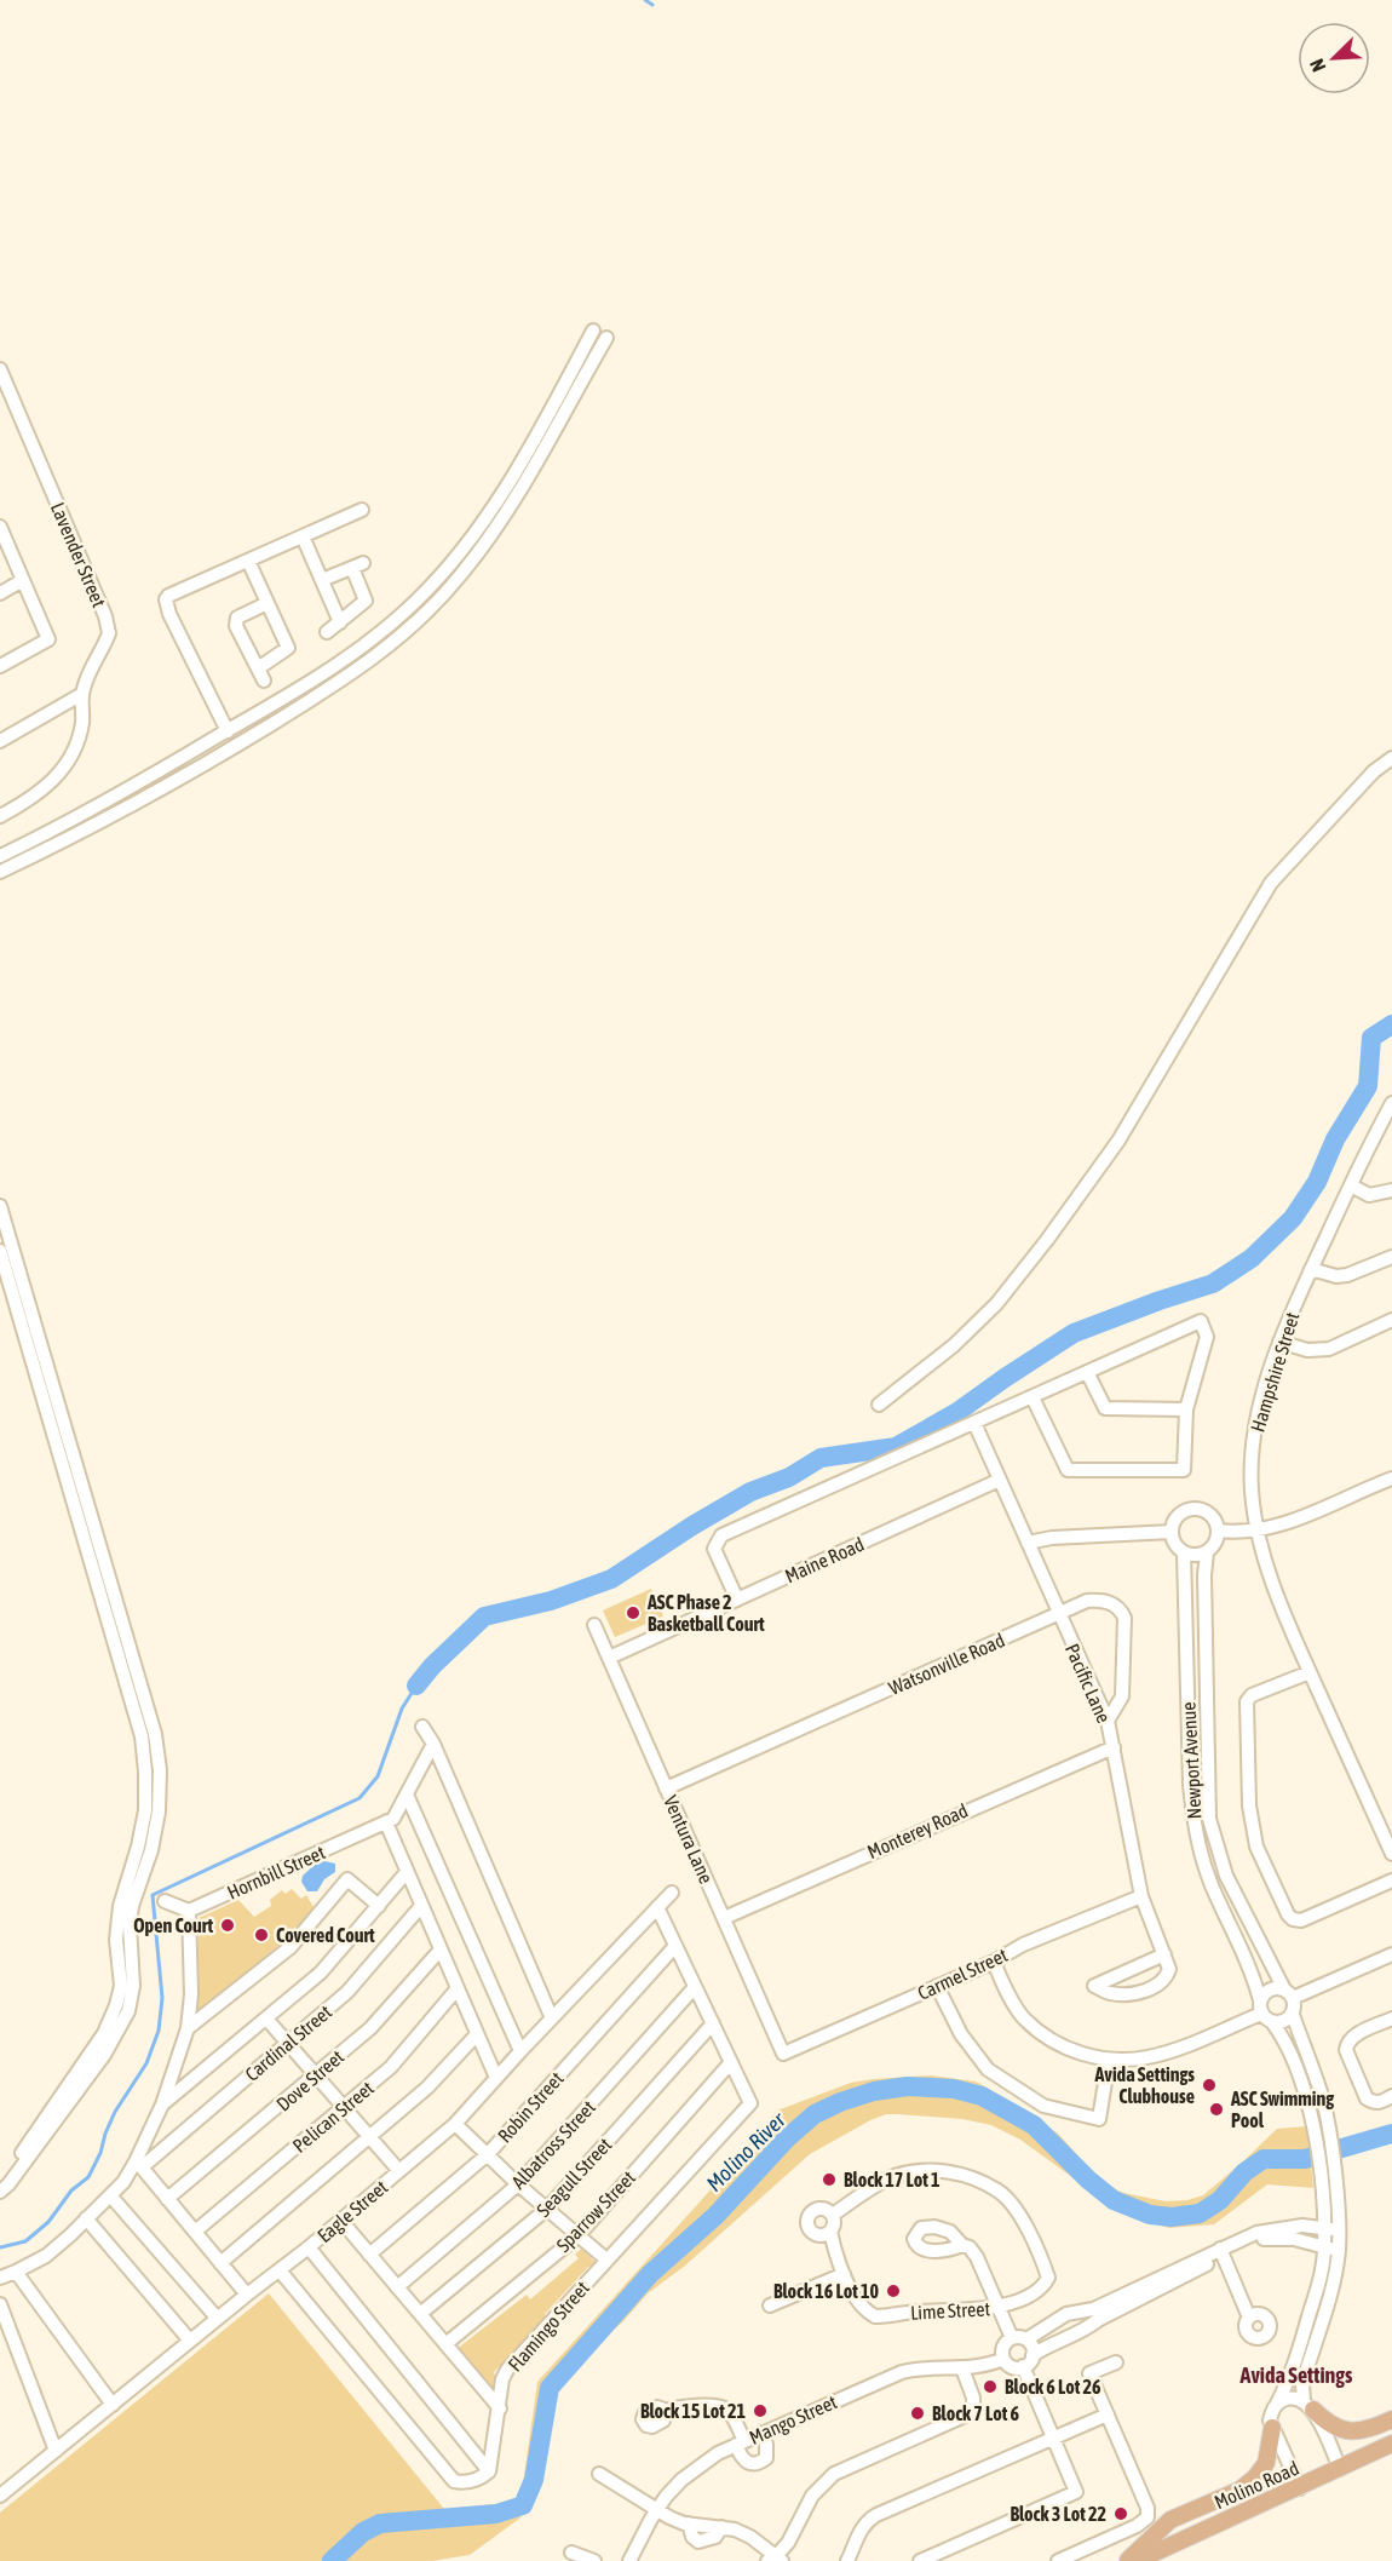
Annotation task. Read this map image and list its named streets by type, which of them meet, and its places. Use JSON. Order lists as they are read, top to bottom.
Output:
{
  "streets": {
    "main road": ["Molino Road"],
    "street": [
      "Lavender Street",
      "Hampshire Street",
      "Maine Road",
      "Watsonville Road",
      "Pacific Lane",
      "Newport Avenue",
      "Monterey Road",
      "Ventura Lane",
      "Hornbill Street",
      "Carmel Street",
      "Cardinal Street",
      "Dove Street",
      "Robin Street",
      "Pelican Street",
      "Albatross Street",
      "Seagull Street",
      "Eagle Street",
      "Sparrow Street",
      "Lime Street",
      "Flamingo Street",
      "Mango Street"
    ]
  },
  "crossings": [
    ["Maine Road", "Pacific Lane"],
    ["Maine Road", "Ventura Lane"],
    ["Watsonville Road", "Pacific Lane"],
    ["Watsonville Road", "Ventura Lane"],
    ["Pacific Lane", "Monterey Road"],
    ["Pacific Lane", "Carmel Street"],
    ["Monterey Road", "Ventura Lane"],
    ["Ventura Lane", "Carmel Street"],
    ["Sparrow Street", "Flamingo Street"]
  ],
  "districts": ["Avida Settings"],
  "water": ["Molino River"],
  "places": [
    "ASC Phase 2 Basketball Court",
    "Open Court",
    "Covered Court",
    "Avida Settings Clubhouse",
    "ASC Swimming Pool",
    "Block 17 Lot 1",
    "Block 16 Lot 10",
    "Block 6 Lot 26",
    "Block 15 Lot 21",
    "Block 7 Lot 6",
    "Block 3 Lot 22"
  ],
  "north": "bottom left"
}
